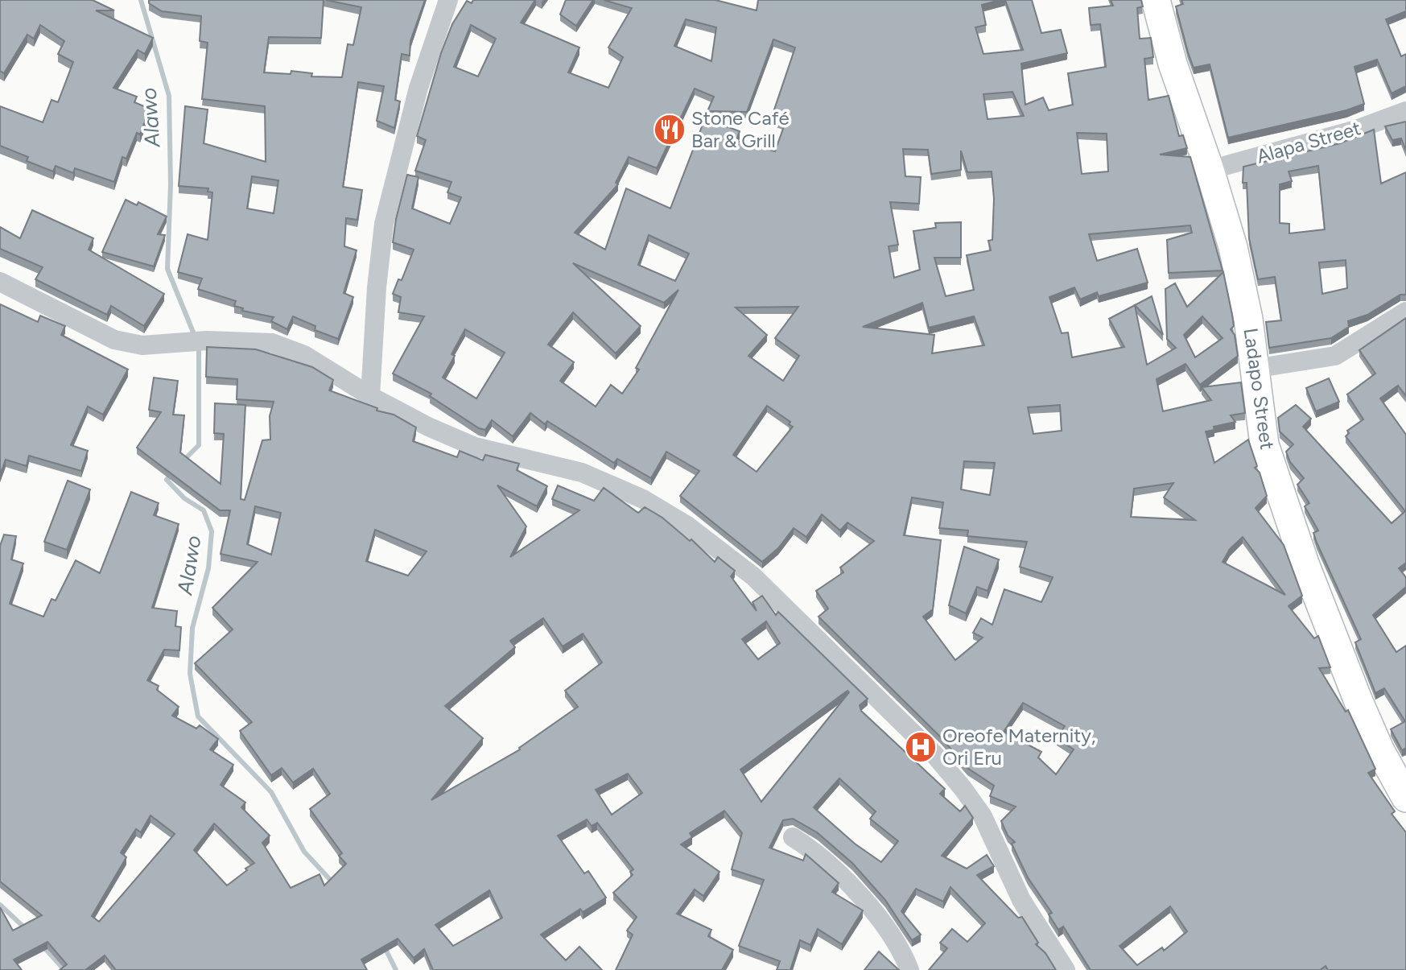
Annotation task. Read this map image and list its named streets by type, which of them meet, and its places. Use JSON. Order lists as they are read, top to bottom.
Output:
{
  "streets": {
    "main road": ["Ladapo Street"],
    "street": ["Alapa Street"]
  },
  "crossings": [
    ["Alapa Street", "Ladapo Street"]
  ],
  "water": ["Alawo"],
  "places": {
    "restaurant": ["Stone Café Bar & Grill"],
    "hospital": ["Oreofe Maternity, Ori Eru"]
  }
}
